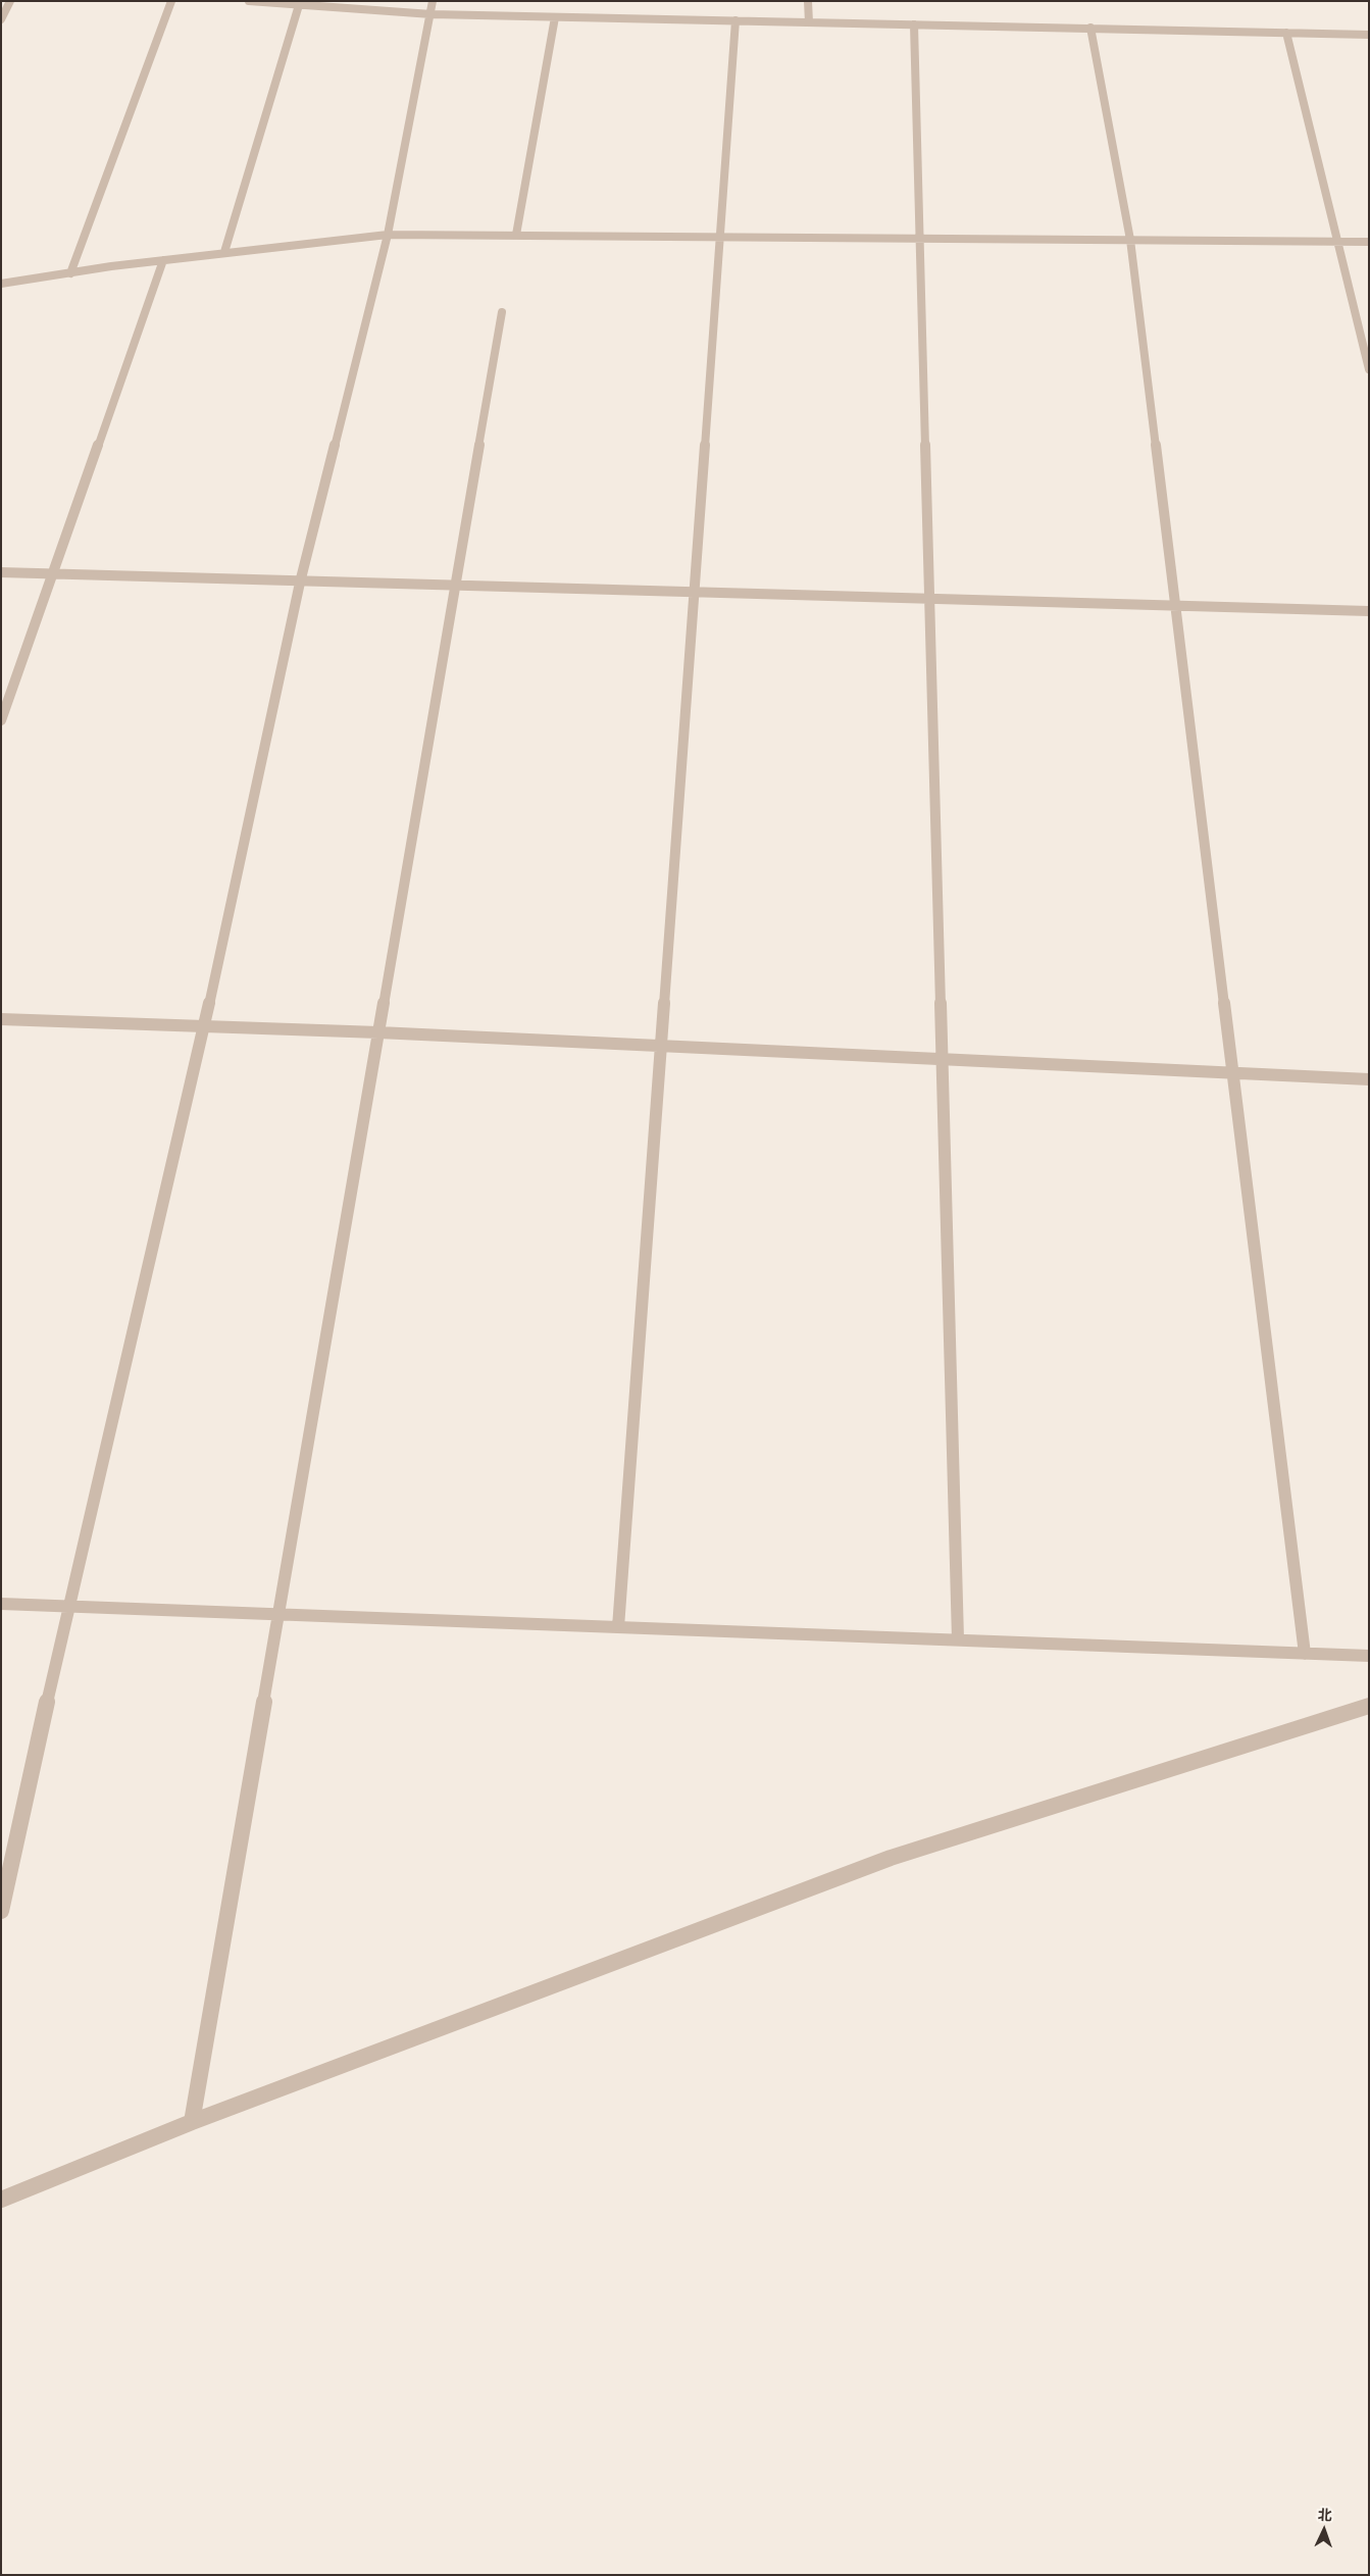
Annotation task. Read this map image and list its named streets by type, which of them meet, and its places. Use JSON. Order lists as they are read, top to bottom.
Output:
{
  "north": "top"
}
